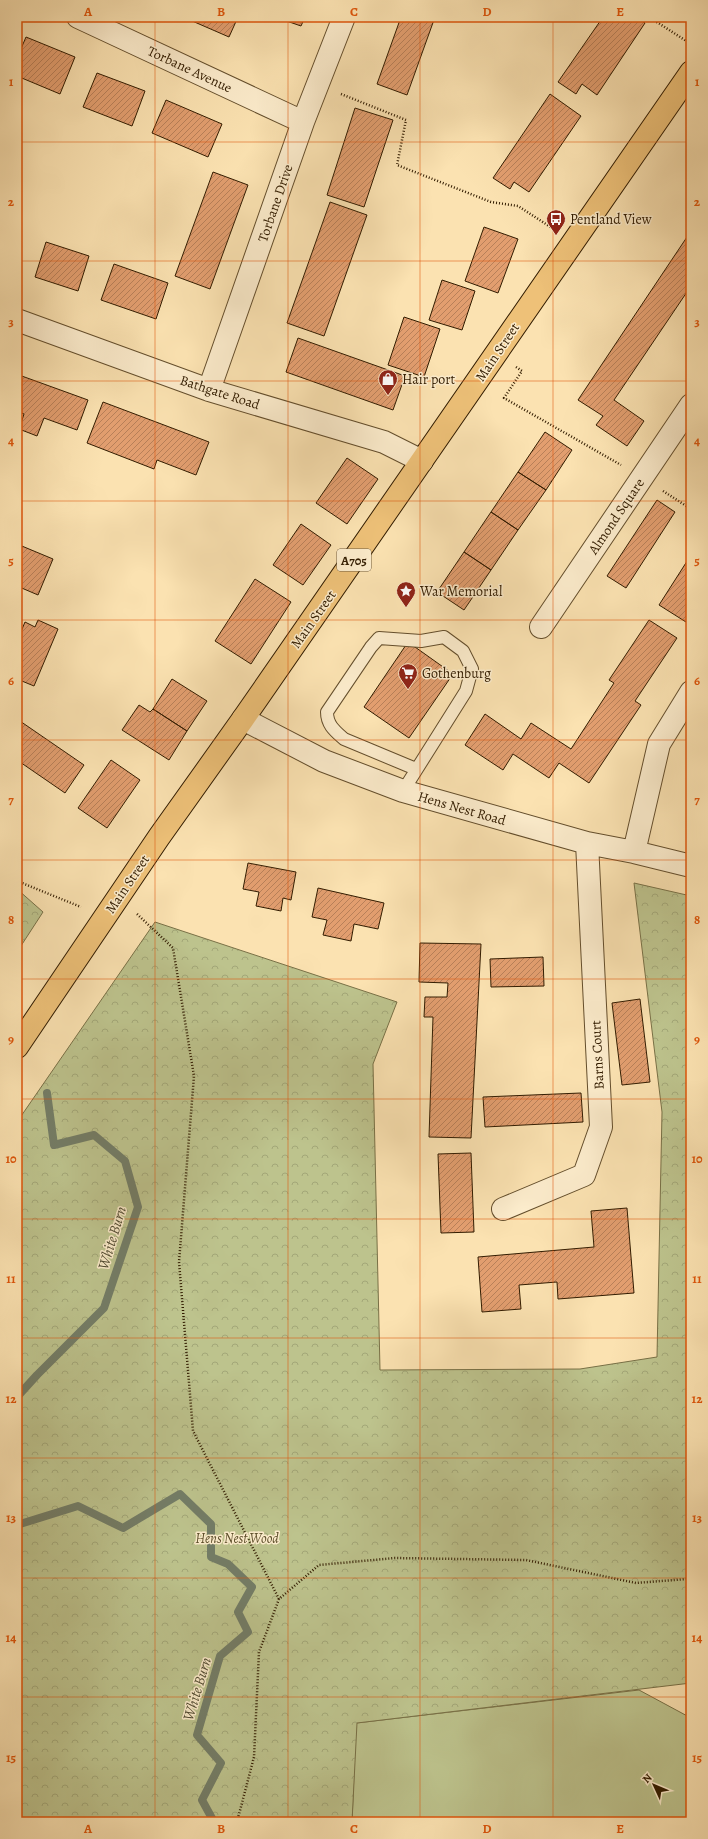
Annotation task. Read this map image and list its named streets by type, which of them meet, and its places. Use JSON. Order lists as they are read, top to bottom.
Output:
{
  "streets": {
    "main road": ["Main Street", "A705"],
    "street": [
      "Torbane Avenue",
      "Torbane Drive",
      "Bathgate Road",
      "Almond Square",
      "Hens Nest Road",
      "Barns Court"
    ]
  },
  "crossings": [
    ["Torbane Avenue", "Torbane Drive"],
    ["Torbane Drive", "Bathgate Road"],
    ["Main Street", "Bathgate Road"],
    ["Main Street", "Hens Nest Road"],
    ["Hens Nest Road", "Barns Court"]
  ],
  "water": ["White Burn"],
  "parks": ["Hens Nest Wood"],
  "places": {
    "bus stop": ["Pentland View"],
    "shop": ["Hair port"],
    "place": ["War Memorial"],
    "supermarket": ["Gothenburg"]
  },
  "north": "top left",
  "grid": {
    "columns": [
      "A",
      "B",
      "C",
      "D",
      "E"
    ],
    "rows": [
      "1",
      "2",
      "3",
      "4",
      "5",
      "6",
      "7",
      "8",
      "9",
      "10",
      "11",
      "12",
      "13",
      "14",
      "15"
    ]
  }
}
